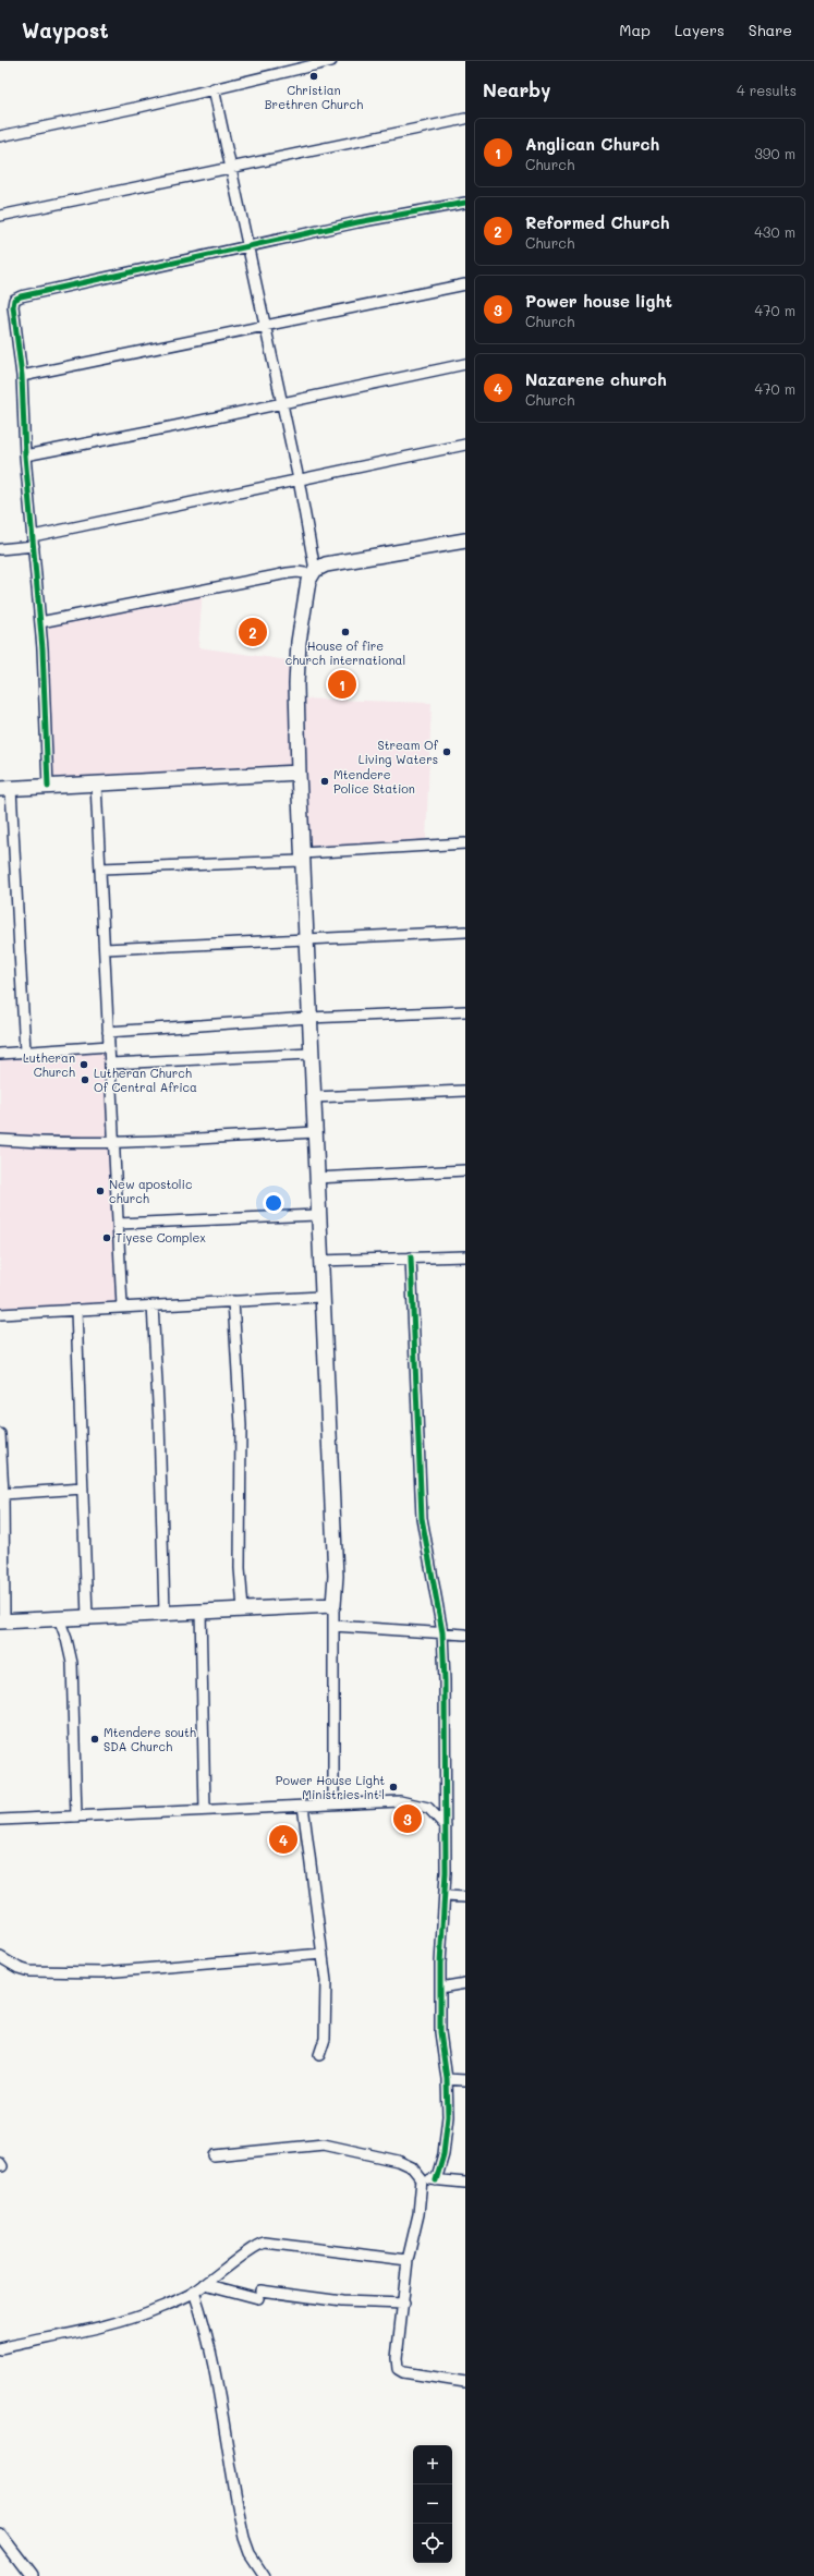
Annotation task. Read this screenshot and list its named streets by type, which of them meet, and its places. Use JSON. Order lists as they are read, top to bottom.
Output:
{
  "places": [
    "Christian Brethren Church",
    "House of fire church international",
    "Stream Of Living Waters",
    "Mtendere Police Station",
    "Lutheran Church",
    "Lutheran Church Of Central Africa",
    "New apostolic church",
    "Tiyese Complex",
    "Mtendere south SDA Church",
    "Power House Light Ministries int'l"
  ],
  "page": {
    "header": "Waypost",
    "nav": ["Map", "Layers", "Share"],
    "heading": ["Nearby", "4 results"],
    "list": [
      {
        "mark": "1",
        "name": "Anglican Church",
        "note": "Church",
        "value": "390 m"
      },
      {
        "mark": "2",
        "name": "Reformed Church",
        "note": "Church",
        "value": "430 m"
      },
      {
        "mark": "3",
        "name": "Power house light",
        "note": "Church",
        "value": "470 m"
      },
      {
        "mark": "4",
        "name": "Nazarene church",
        "note": "Church",
        "value": "470 m"
      }
    ],
    "pins": [
      "2",
      "1",
      "3",
      "4"
    ],
    "map_buttons": ["+", "−"]
  }
}
